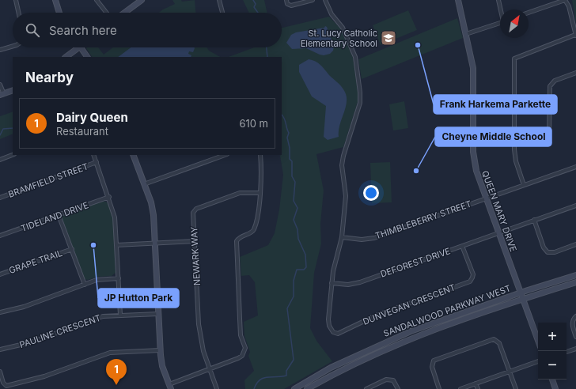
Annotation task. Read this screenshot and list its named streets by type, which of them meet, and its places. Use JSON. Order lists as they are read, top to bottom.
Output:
{
  "streets": {
    "street": [
      "BRAMFIELD STREET",
      "QUEEN MARY DRIVE",
      "TIDELAND DRIVE",
      "THIMBLEBERRY STREET",
      "NEWARK WAY",
      "GRAPE TRAIL",
      "DEFOREST DRIVE",
      "DUNVEGAN CRESCENT",
      "SANDALWOOD PARKWAY WEST",
      "PAULINE CRESCENT"
    ]
  },
  "crossings": [
    ["QUEEN MARY DRIVE", "THIMBLEBERRY STREET"],
    ["QUEEN MARY DRIVE", "DEFOREST DRIVE"],
    ["QUEEN MARY DRIVE", "SANDALWOOD PARKWAY WEST"],
    ["THIMBLEBERRY STREET", "DUNVEGAN CRESCENT"],
    ["DEFOREST DRIVE", "DUNVEGAN CRESCENT"]
  ],
  "places": {
    "school or university": ["St. Lucy Catholic Elementary School"],
    "other": ["Frank Harkema Parkette", "Cheyne Middle School", "JP Hutton Park"]
  },
  "north": "top right",
  "page": {
    "search": "Search here",
    "heading": "Nearby",
    "list": [
      {
        "mark": "1",
        "name": "Dairy Queen",
        "note": "Restaurant",
        "value": "610 m"
      }
    ],
    "map_buttons": ["+", "−"],
    "pins": "1"
  }
}
